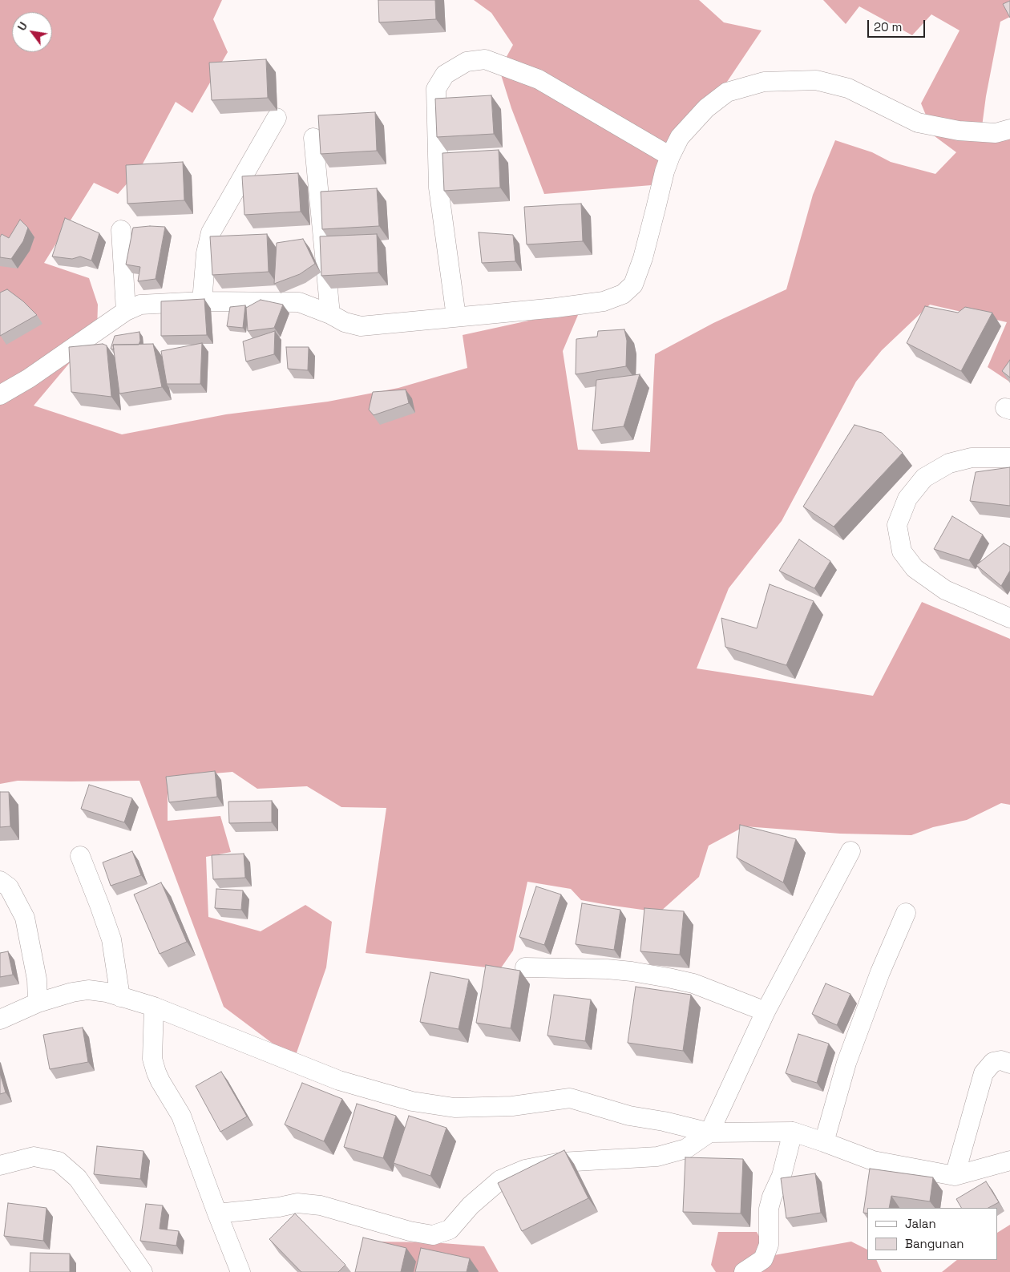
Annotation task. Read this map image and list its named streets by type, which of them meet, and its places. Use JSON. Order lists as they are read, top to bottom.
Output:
{
  "legend": ["Jalan", "Bangunan"],
  "scale_bar": "20 m",
  "north": "top left"
}
